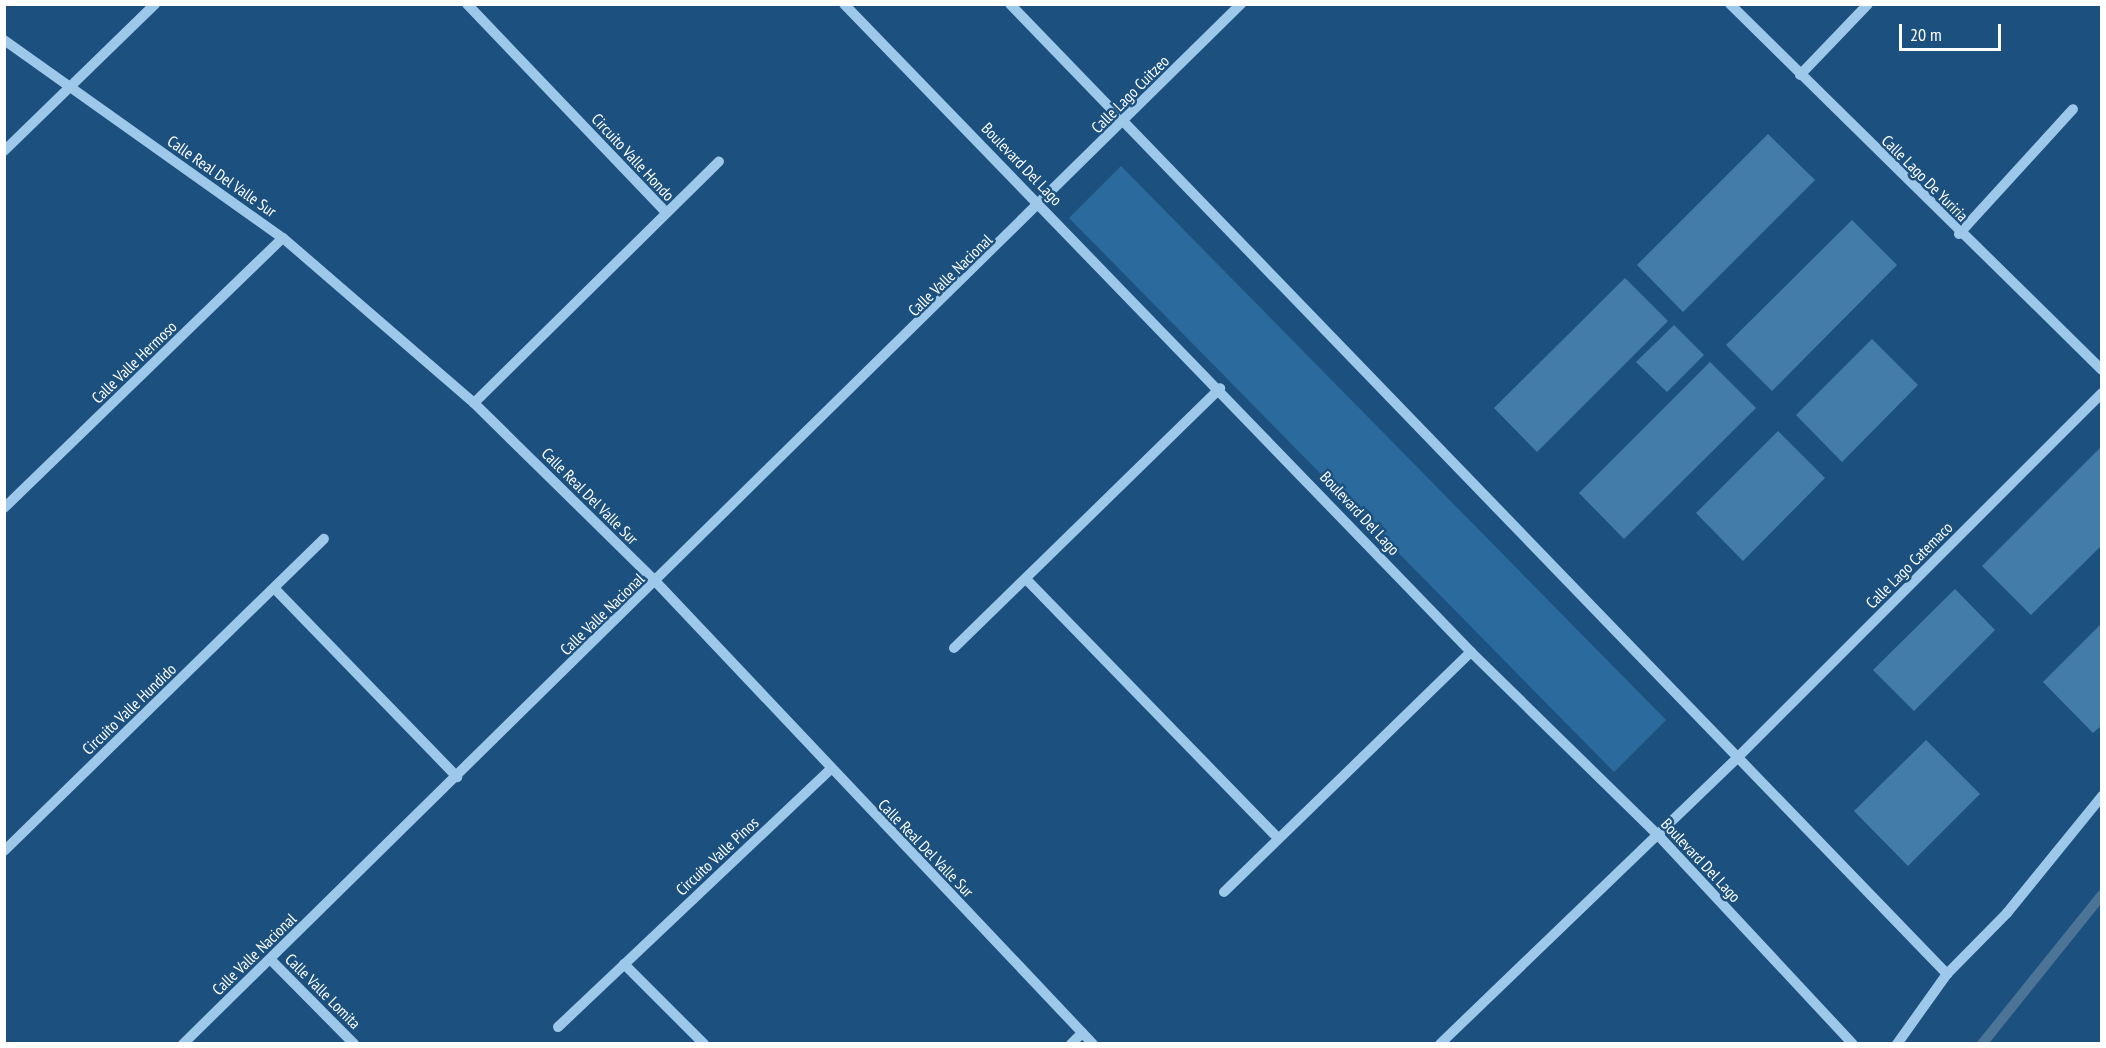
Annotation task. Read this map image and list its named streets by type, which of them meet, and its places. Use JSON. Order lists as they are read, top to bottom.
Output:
{
  "streets": {
    "street": [
      "Calle Lago Cuitzeo",
      "Circuito Valle Hondo",
      "Boulevard Del Lago",
      "Calle Real Del Valle Sur",
      "Calle Lago De Yuriria",
      "Calle Valle Nacional",
      "Calle Valle Hermoso",
      "Calle Lago Catemaco",
      "Circuito Valle Hundido",
      "Circuito Valle Pinos",
      "Calle Valle Lomita"
    ]
  },
  "crossings": [
    ["Calle Lago Cuitzeo", "Boulevard Del Lago"],
    ["Calle Lago Cuitzeo", "Calle Valle Nacional"],
    ["Circuito Valle Hondo", "Calle Real Del Valle Sur"],
    ["Boulevard Del Lago", "Calle Valle Nacional"],
    ["Boulevard Del Lago", "Calle Lago Catemaco"],
    ["Calle Real Del Valle Sur", "Calle Valle Nacional"],
    ["Calle Real Del Valle Sur", "Calle Valle Hermoso"],
    ["Calle Real Del Valle Sur", "Circuito Valle Pinos"],
    ["Calle Valle Nacional", "Calle Valle Lomita"]
  ],
  "scale_bar": "20 m"
}
